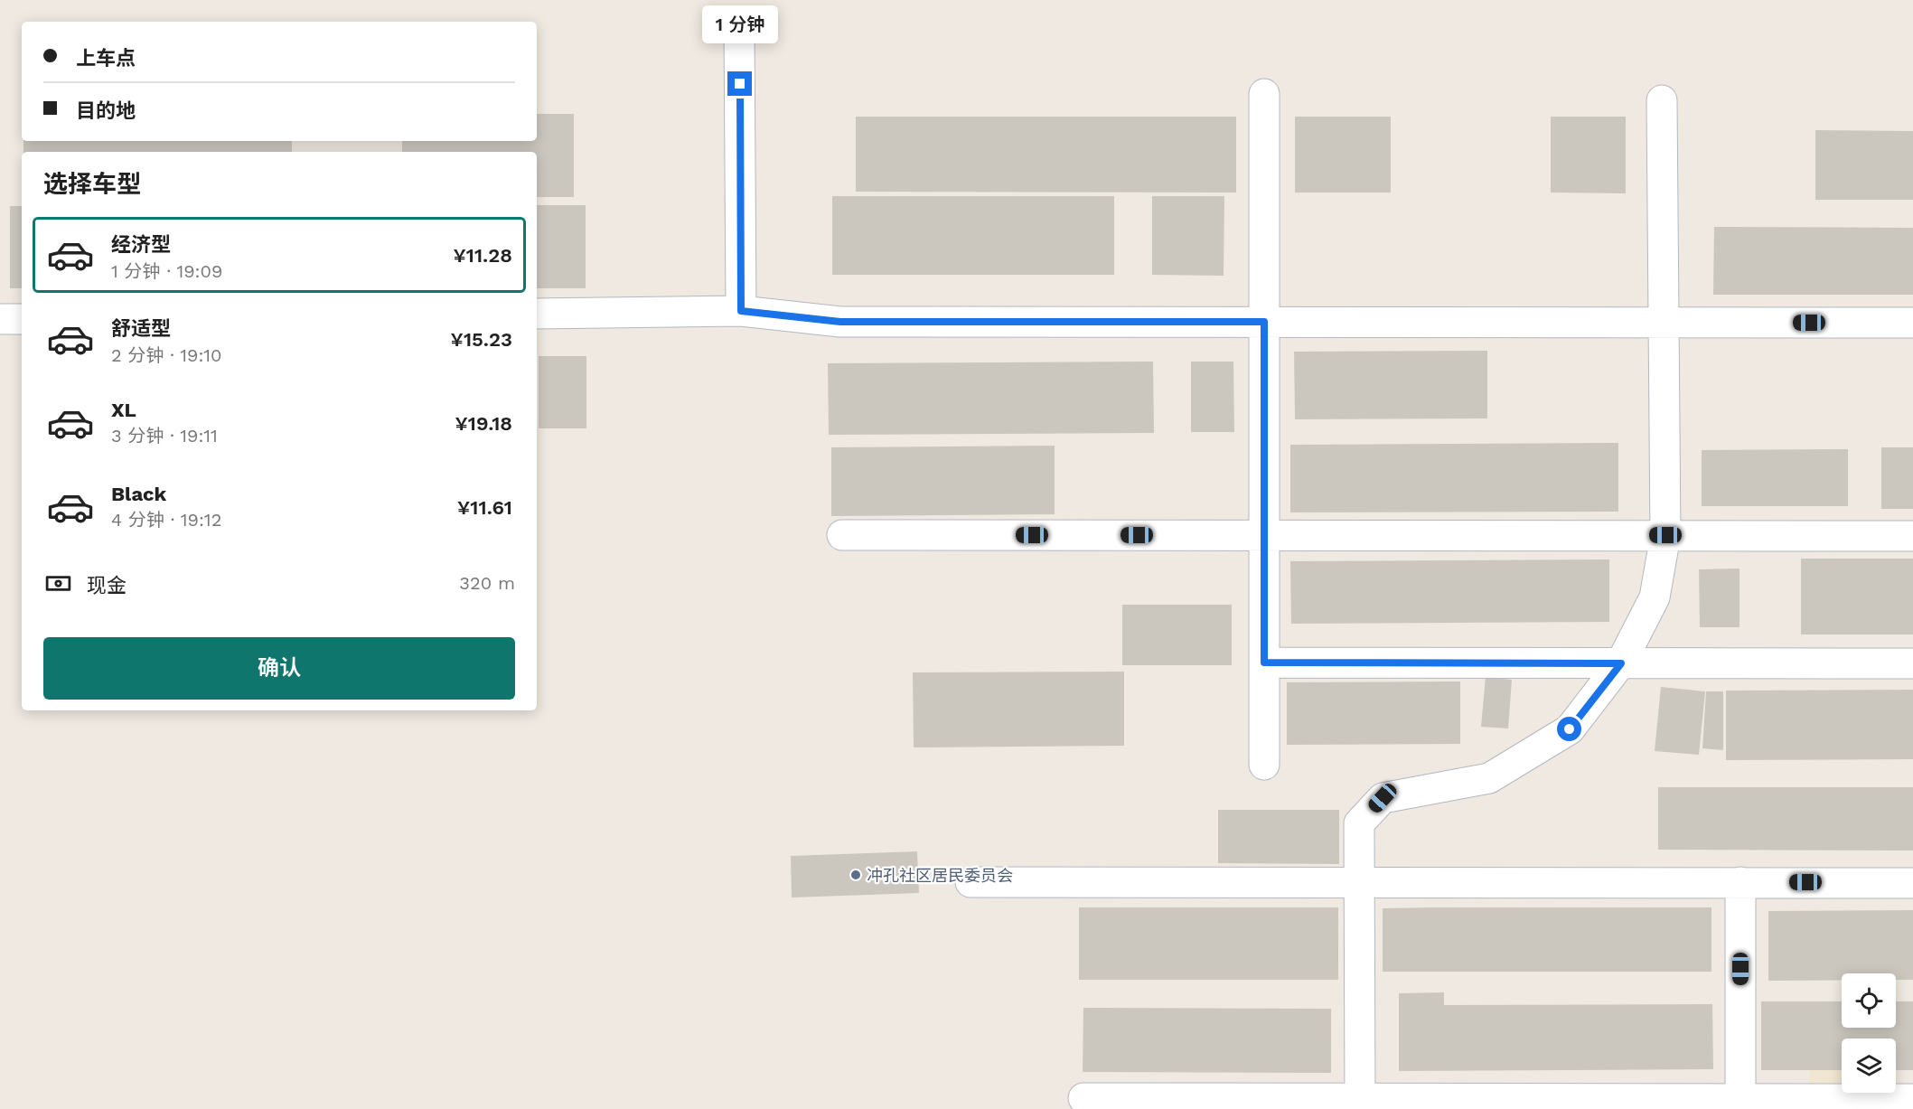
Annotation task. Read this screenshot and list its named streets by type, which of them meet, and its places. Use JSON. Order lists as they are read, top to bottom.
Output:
{
  "places": ["冲孔社区居民委员会"],
  "page": {
    "bubble": "1 分钟",
    "banner": ["上车点", "目的地"],
    "heading": "选择车型",
    "list": [
      {
        "name": "经济型",
        "note": "1 分钟 · 19:09",
        "value": "¥11.28"
      },
      {
        "name": "舒适型",
        "note": "2 分钟 · 19:10",
        "value": "¥15.23"
      },
      {
        "name": "XL",
        "note": "3 分钟 · 19:11",
        "value": "¥19.18"
      },
      {
        "name": "Black",
        "note": "4 分钟 · 19:12",
        "value": "¥11.61"
      }
    ],
    "pay": ["现金", "320 m"],
    "buttons": "确认"
  }
}
